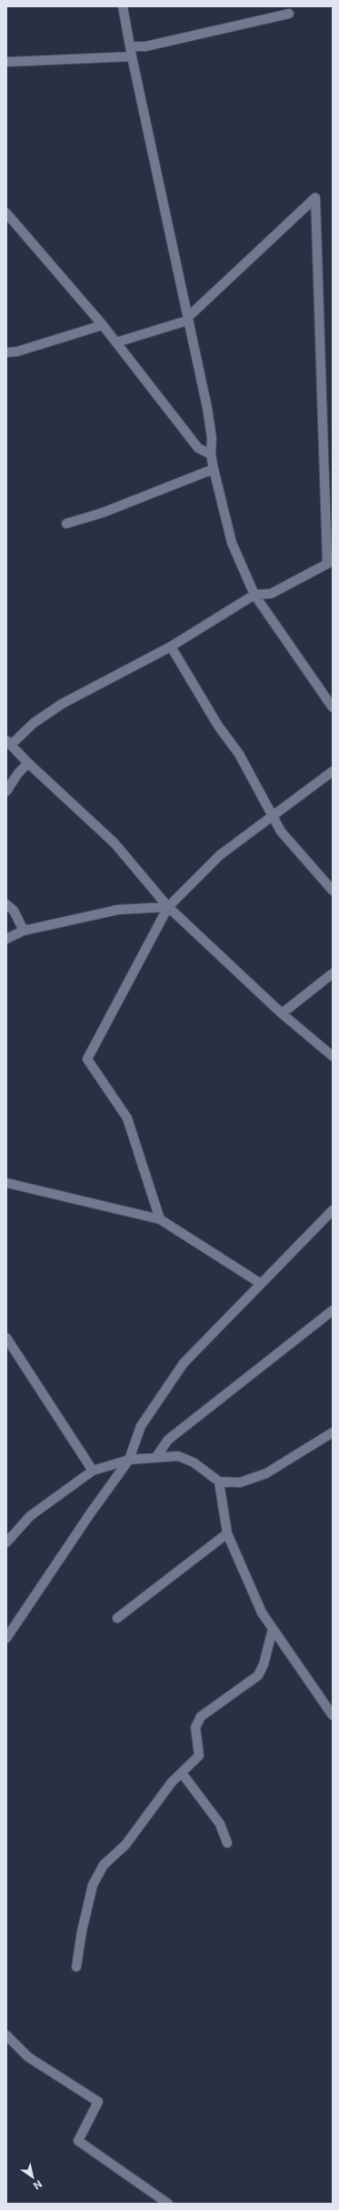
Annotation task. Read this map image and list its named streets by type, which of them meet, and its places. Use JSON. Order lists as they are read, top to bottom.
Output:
{
  "north": "bottom right"
}
